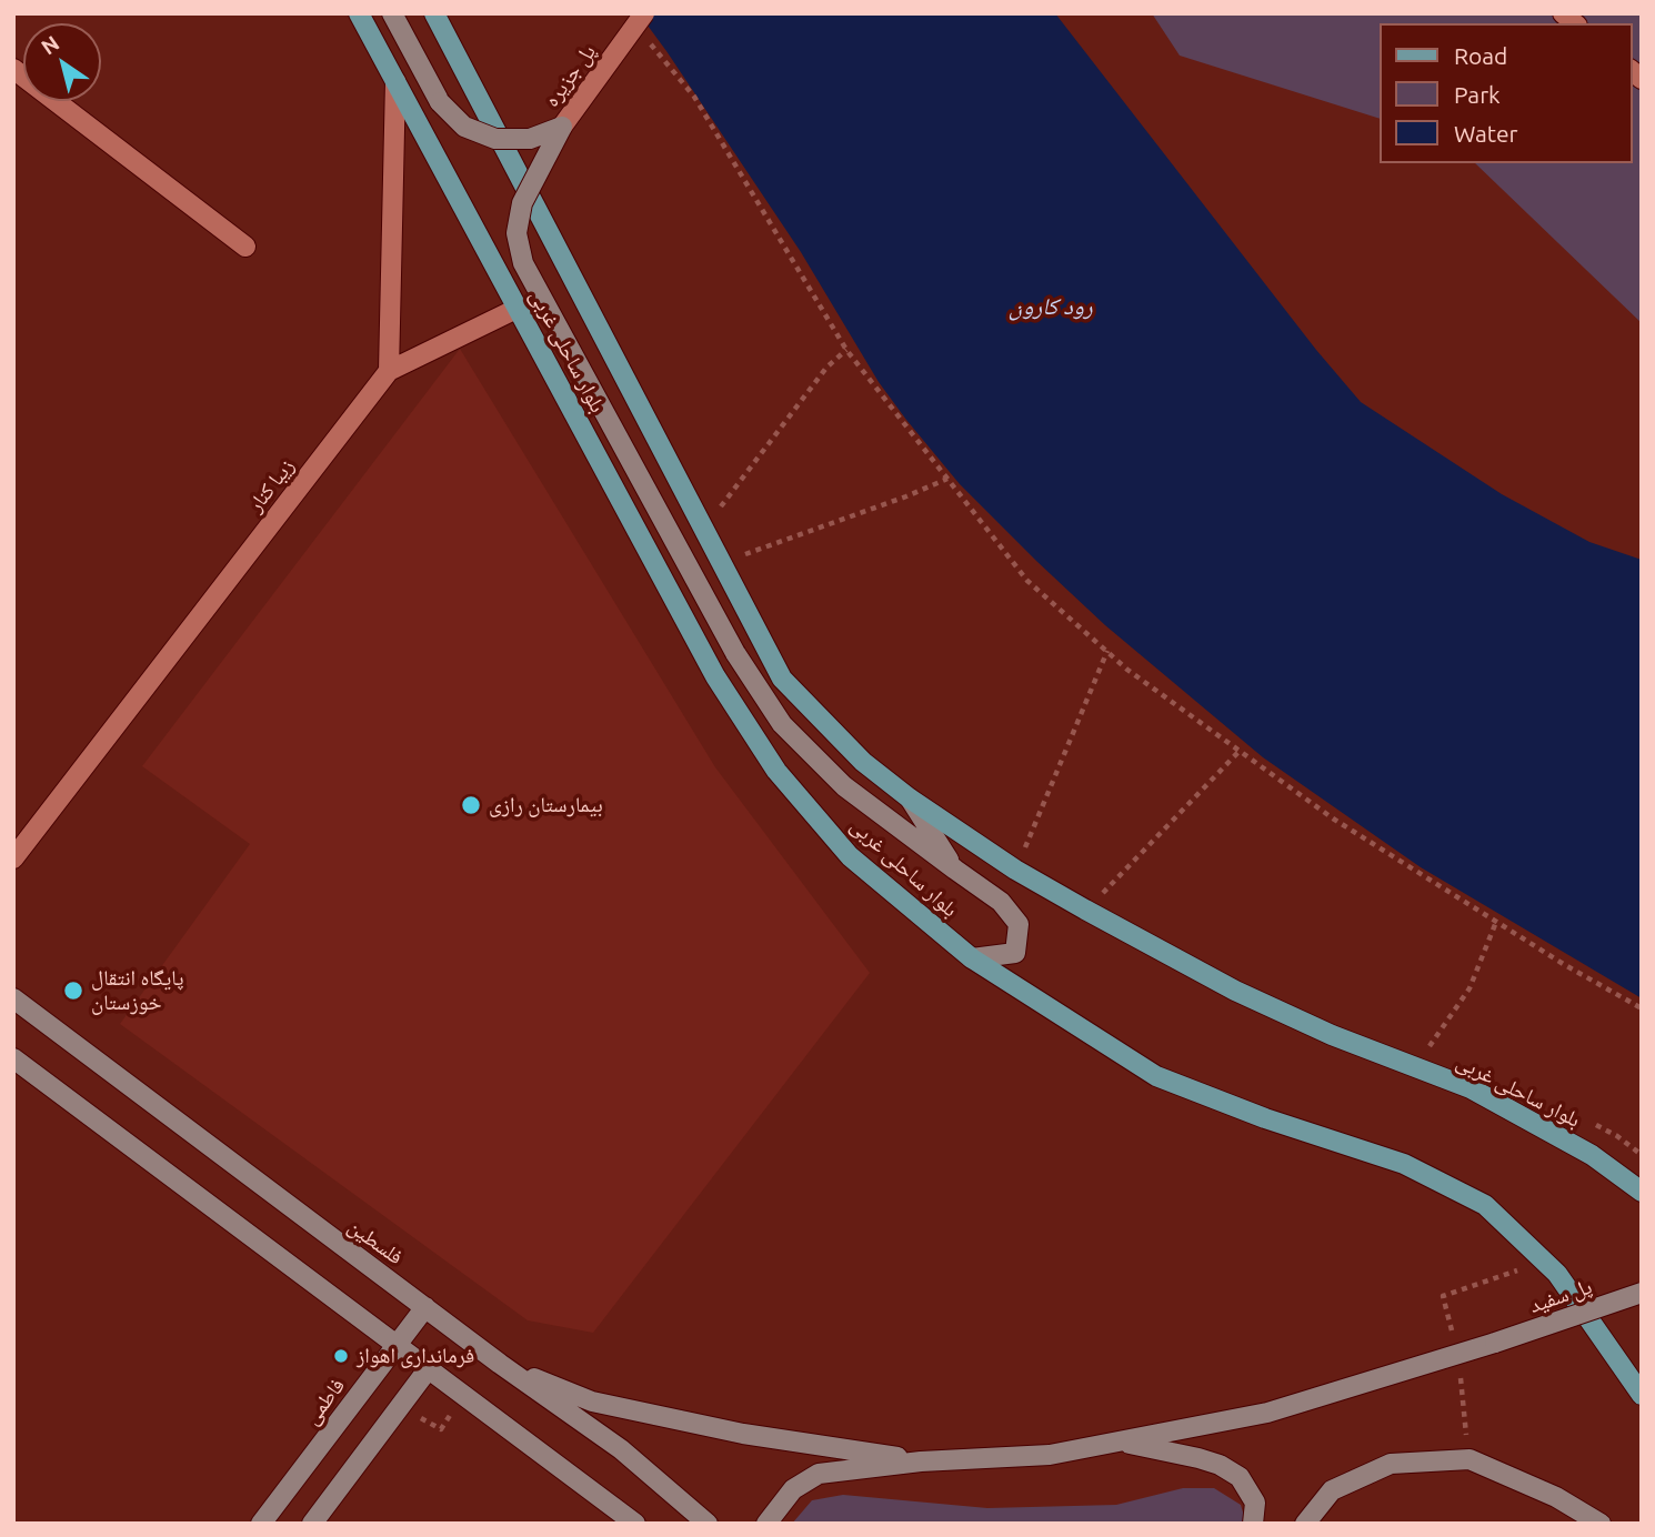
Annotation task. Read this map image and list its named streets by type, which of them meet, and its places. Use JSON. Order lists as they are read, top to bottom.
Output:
{
  "streets": {
    "main road": ["بلوار ساحلی غربی"],
    "street": [
      "پل جزیره",
      "زیبا کنار",
      "فلسطین",
      "پل سفید",
      "فاطمی"
    ]
  },
  "crossings": [
    ["فلسطین", "فاطمی"]
  ],
  "water": ["رود کارون"],
  "places": ["بیمارستان رازی", "پایگاه انتقال خوزستان", "فرمانداری اهواز"],
  "legend": ["Road", "Park", "Water"],
  "north": "top left"
}
